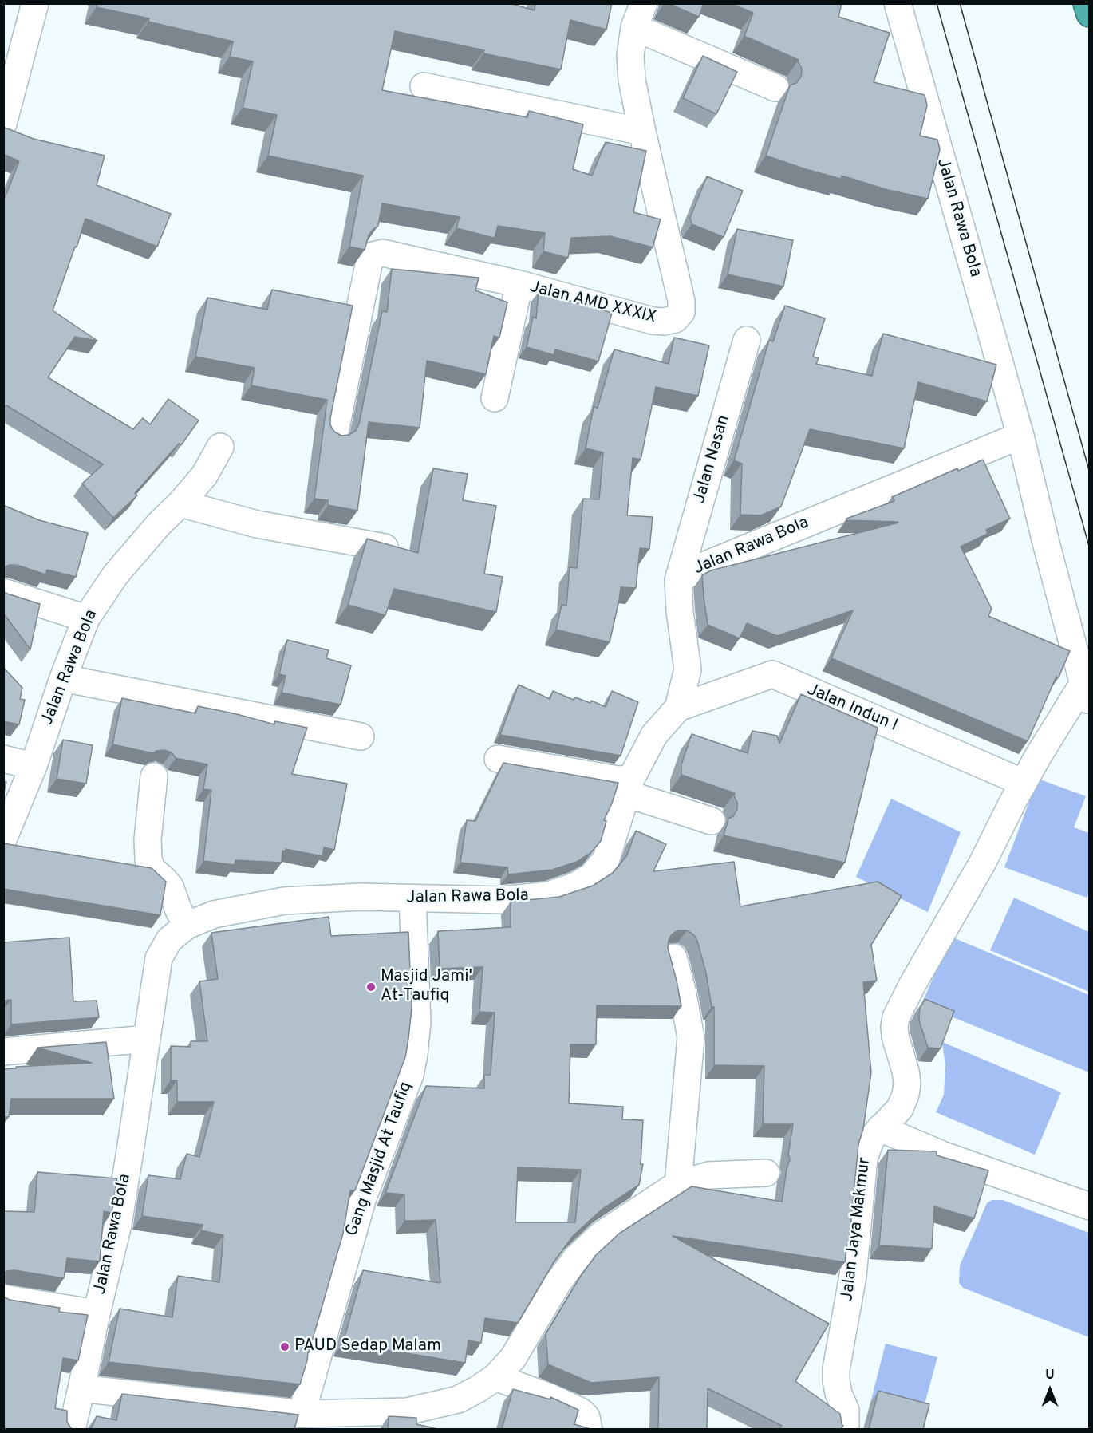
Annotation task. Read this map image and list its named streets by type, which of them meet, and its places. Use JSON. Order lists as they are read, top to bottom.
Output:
{
  "streets": {
    "street": [
      "Jalan Rawa Bola",
      "Jalan AMD XXXIX",
      "Jalan Nasan",
      "Jalan Indun I",
      "Gang Masjid At Taufiq",
      "Jalan Jaya Makmur"
    ]
  },
  "crossings": [
    ["Jalan Rawa Bola", "Jalan Nasan"],
    ["Jalan Rawa Bola", "Jalan Indun I"],
    ["Jalan Rawa Bola", "Gang Masjid At Taufiq"],
    ["Jalan Indun I", "Jalan Jaya Makmur"]
  ],
  "places": ["Masjid Jami' At-Taufiq", "PAUD Sedap Malam"],
  "north": "top"
}
